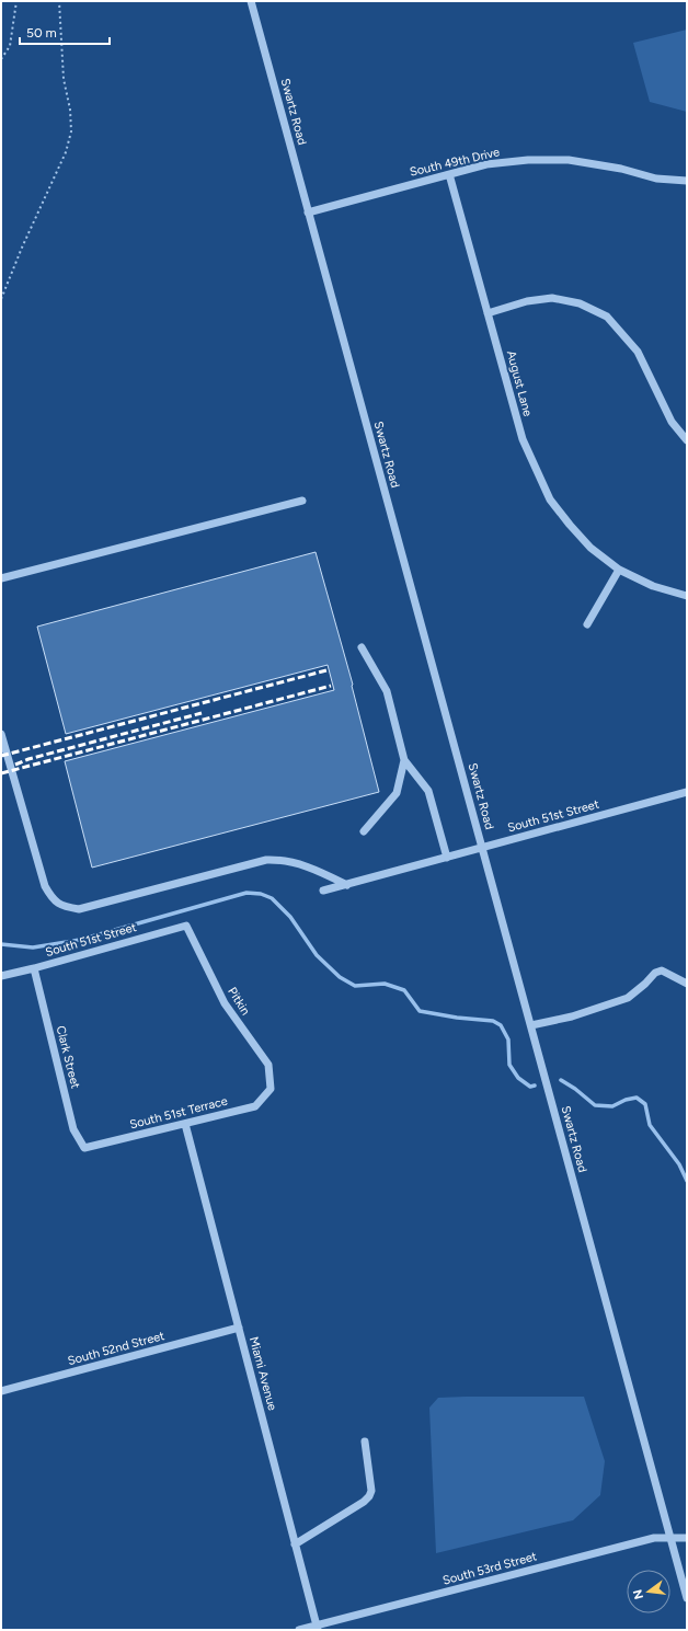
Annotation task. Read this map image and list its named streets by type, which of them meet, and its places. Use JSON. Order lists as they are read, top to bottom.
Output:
{
  "streets": {
    "street": [
      "Swartz Road",
      "South 49th Drive",
      "August Lane",
      "South 51st Street",
      "Pitkin",
      "Clark Street",
      "South 51st Terrace",
      "South 52nd Street",
      "Miami Avenue",
      "South 53rd Street"
    ]
  },
  "crossings": [
    ["Swartz Road", "South 49th Drive"],
    ["Swartz Road", "South 51st Street"],
    ["Swartz Road", "South 53rd Street"],
    ["South 49th Drive", "August Lane"],
    ["South 51st Street", "Pitkin"],
    ["South 51st Street", "Clark Street"],
    ["Pitkin", "South 51st Terrace"],
    ["Clark Street", "South 51st Terrace"],
    ["South 51st Terrace", "Miami Avenue"],
    ["South 52nd Street", "Miami Avenue"],
    ["Miami Avenue", "South 53rd Street"]
  ],
  "scale_bar": "50 m",
  "north": "left"
}
